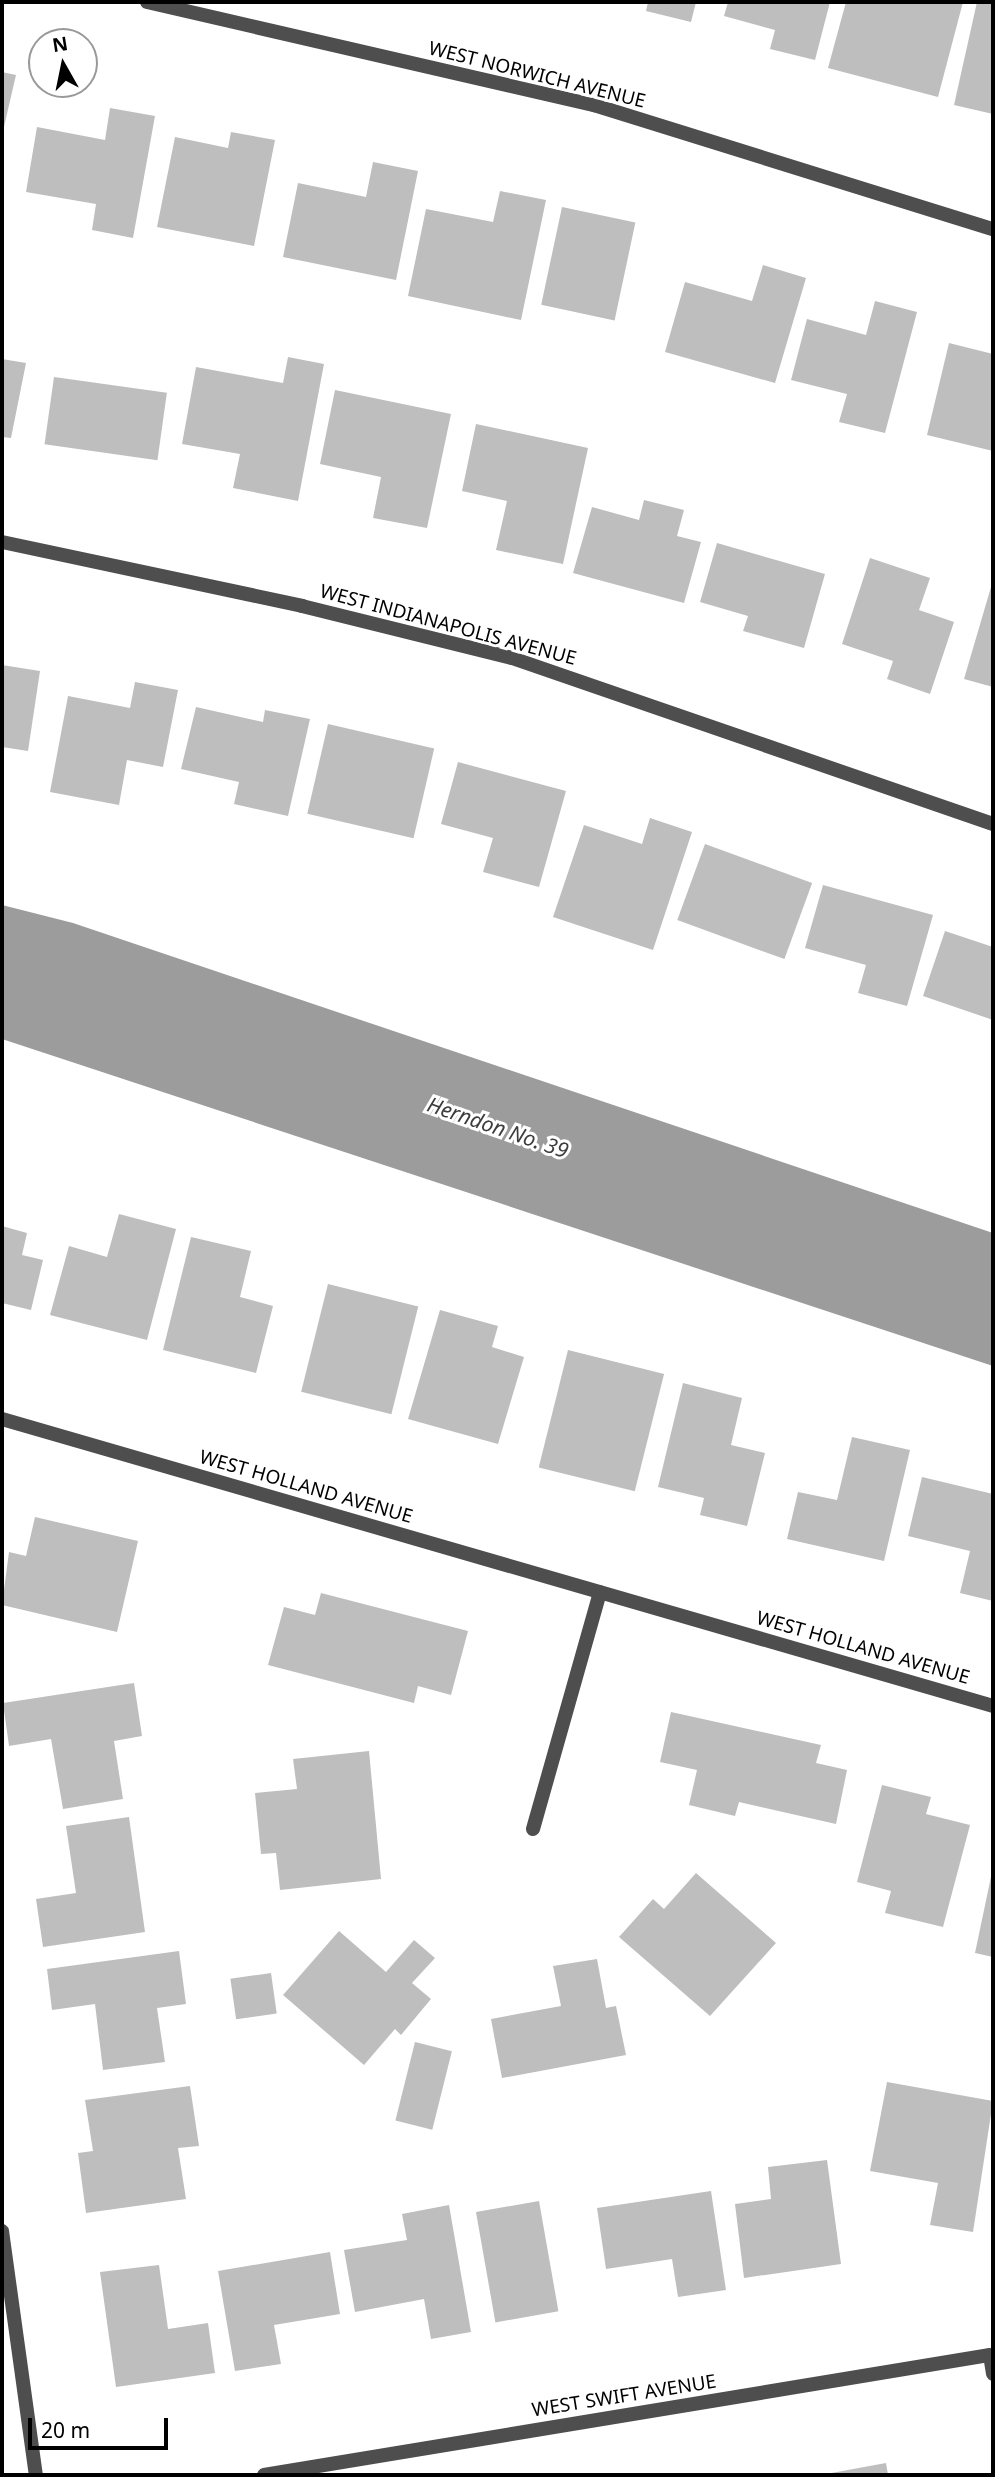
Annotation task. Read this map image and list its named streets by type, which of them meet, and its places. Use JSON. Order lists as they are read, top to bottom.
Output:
{
  "streets": {
    "street": [
      "WEST NORWICH AVENUE",
      "WEST INDIANAPOLIS AVENUE",
      "WEST HOLLAND AVENUE",
      "WEST SWIFT AVENUE"
    ]
  },
  "water": ["Herndon No. 39"],
  "scale_bar": "20 m",
  "north": "top"
}
